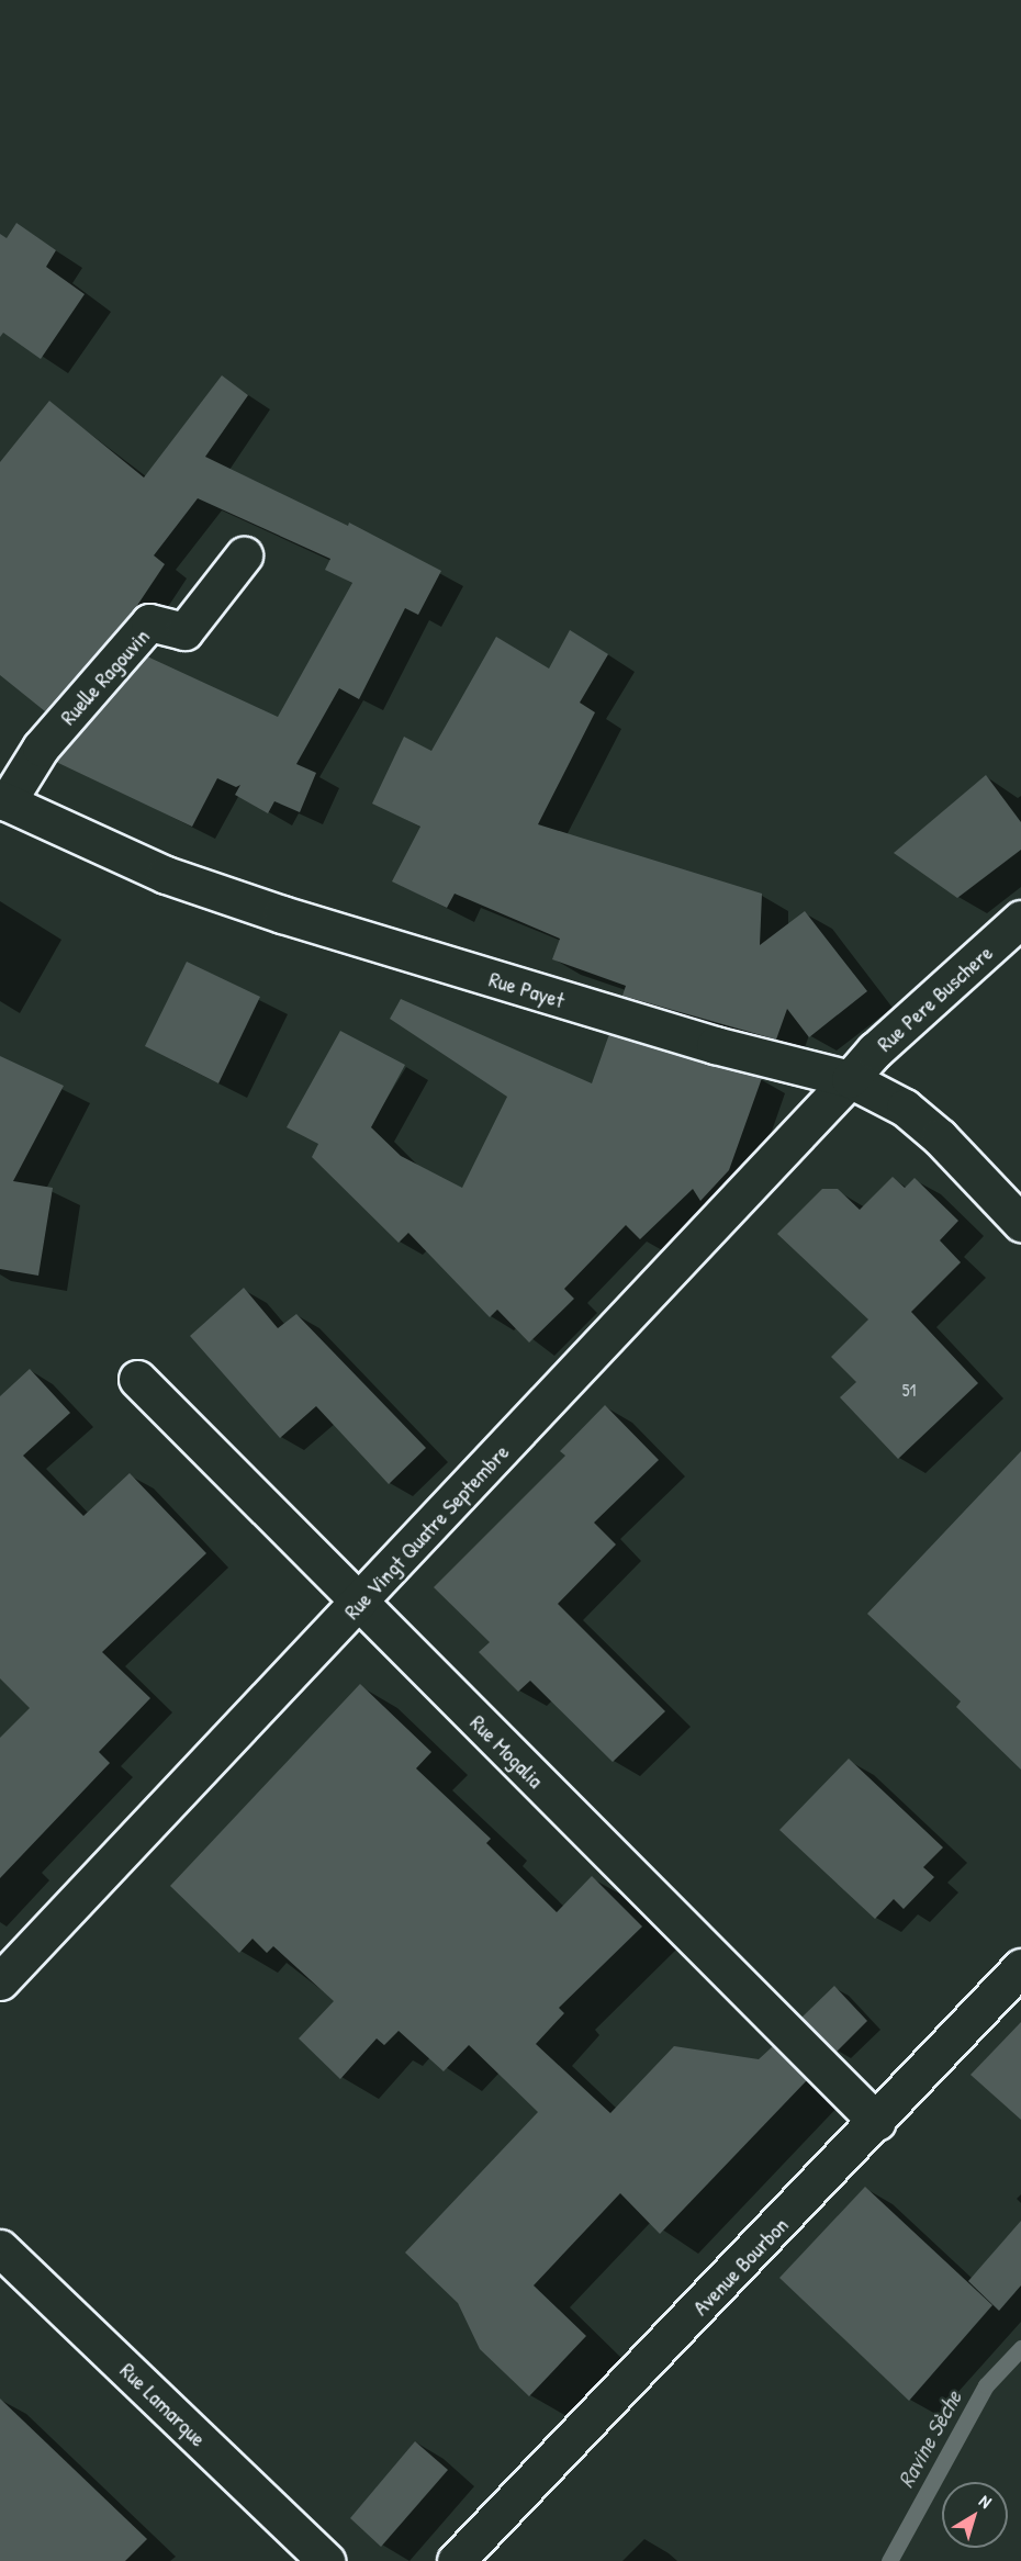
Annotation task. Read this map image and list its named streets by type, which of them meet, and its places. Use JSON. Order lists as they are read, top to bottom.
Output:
{
  "streets": {
    "street": [
      "Ruelle Ragouvin",
      "Rue Payet",
      "Rue Pere Buschere",
      "Rue Vingt Quatre Septembre",
      "Rue Mogalia",
      "Avenue Bourbon",
      "Rue Lamarque"
    ]
  },
  "crossings": [
    ["Ruelle Ragouvin", "Rue Payet"],
    ["Rue Payet", "Rue Pere Buschere"],
    ["Rue Payet", "Rue Vingt Quatre Septembre"],
    ["Rue Pere Buschere", "Rue Vingt Quatre Septembre"],
    ["Rue Vingt Quatre Septembre", "Rue Mogalia"],
    ["Rue Mogalia", "Avenue Bourbon"]
  ],
  "water": ["Ravine Sèche"],
  "house_numbers": ["51"],
  "north": "top right"
}
